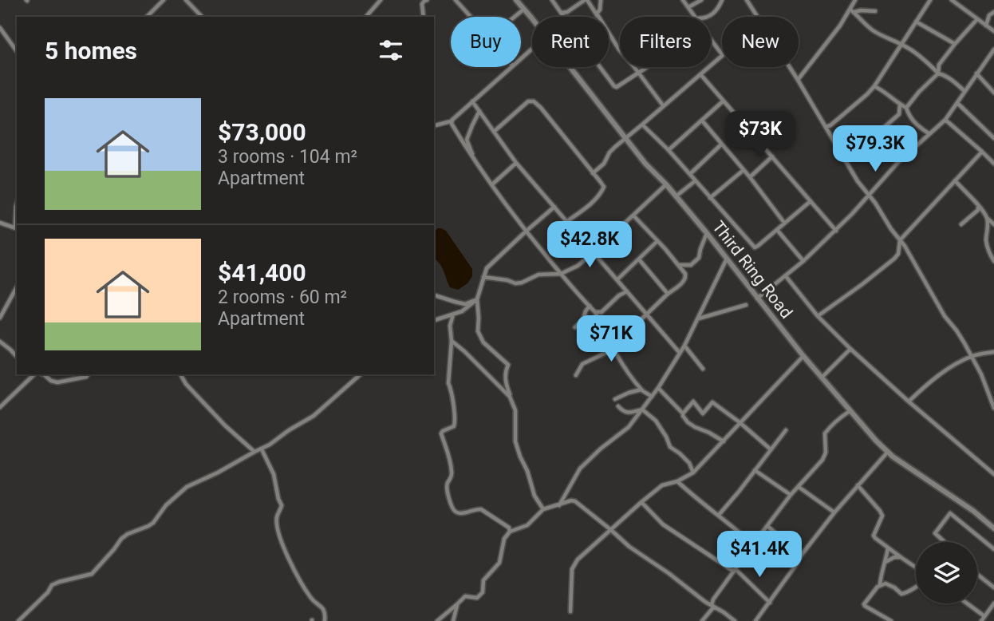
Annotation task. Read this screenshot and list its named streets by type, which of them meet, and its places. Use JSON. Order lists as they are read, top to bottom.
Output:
{
  "streets": {
    "street": ["Third Ring Road"]
  },
  "page": {
    "chip": [
      "Buy",
      "Rent",
      "Filters",
      "New"
    ],
    "heading": "5 homes",
    "list": [
      {
        "name": "$73,000",
        "note": "3 rooms · 104 m² · Apartment"
      },
      {
        "name": "$41,400",
        "note": "2 rooms · 60 m² · Apartment"
      }
    ],
    "price": [
      "$73K",
      "$79.3K",
      "$42.8K",
      "$71K",
      "$41.4K"
    ]
  }
}
